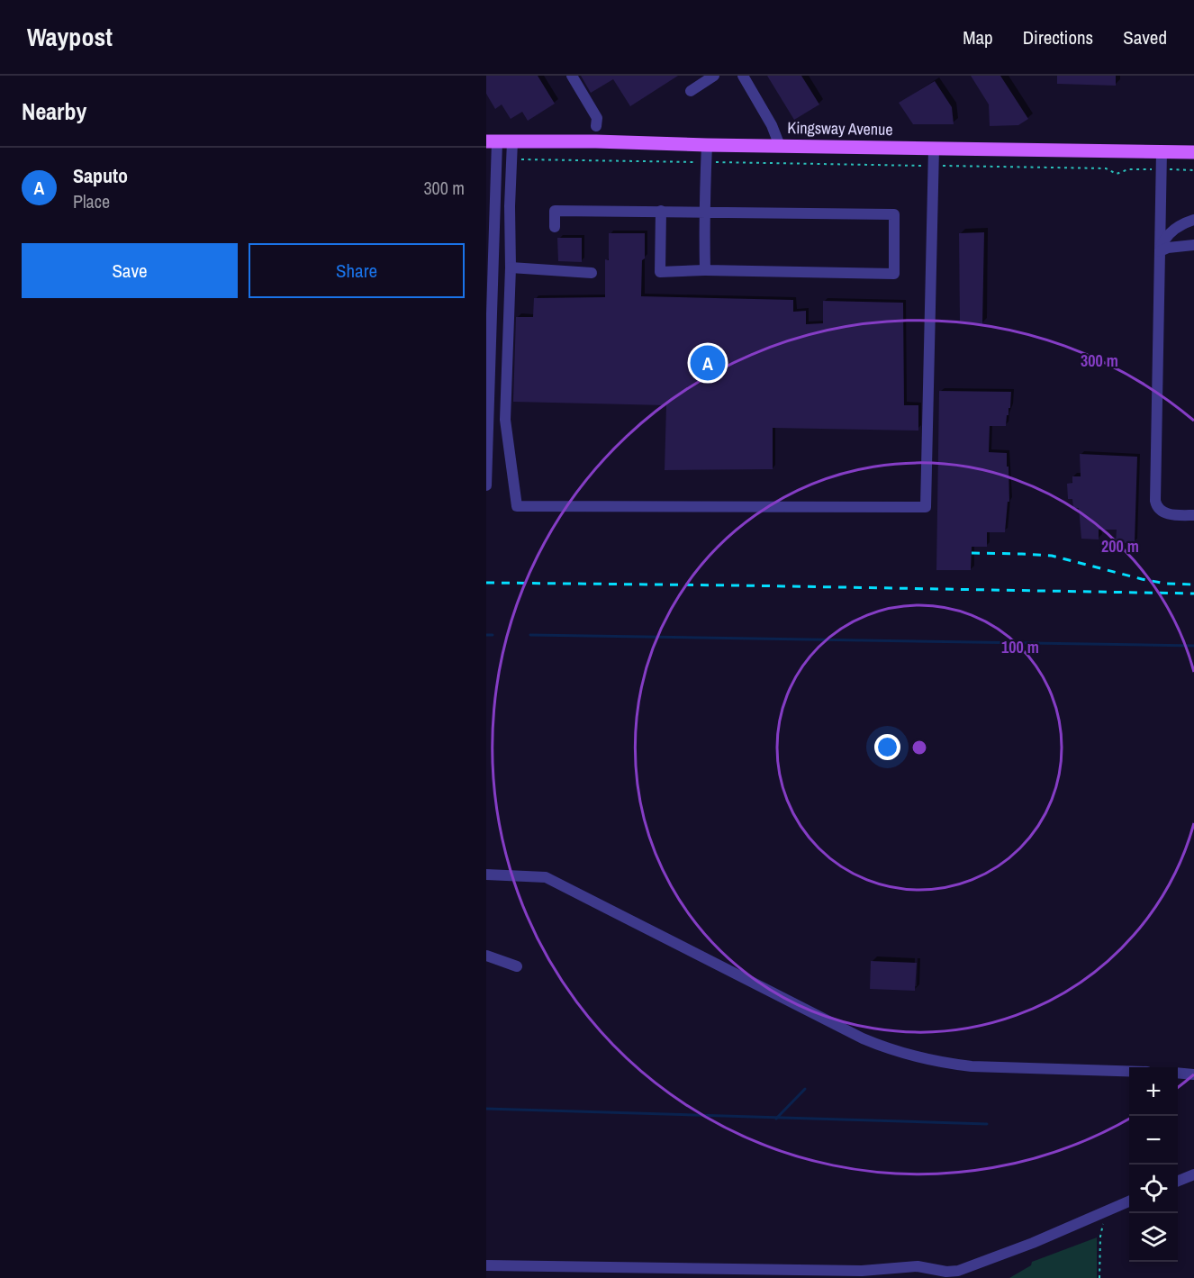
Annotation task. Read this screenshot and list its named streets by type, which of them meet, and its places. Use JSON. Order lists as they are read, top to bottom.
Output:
{
  "streets": {
    "main road": ["Kingsway Avenue"]
  },
  "page": {
    "header": "Waypost",
    "nav": ["Map", "Directions", "Saved"],
    "heading": "Nearby",
    "list": [
      {
        "mark": "A",
        "name": "Saputo",
        "note": "Place",
        "value": "300 m"
      }
    ],
    "buttons": ["Save", "Share"],
    "pins": "A",
    "map_buttons": ["+", "−"]
  },
  "rings": ["300 m", "200 m", "100 m"]
}
